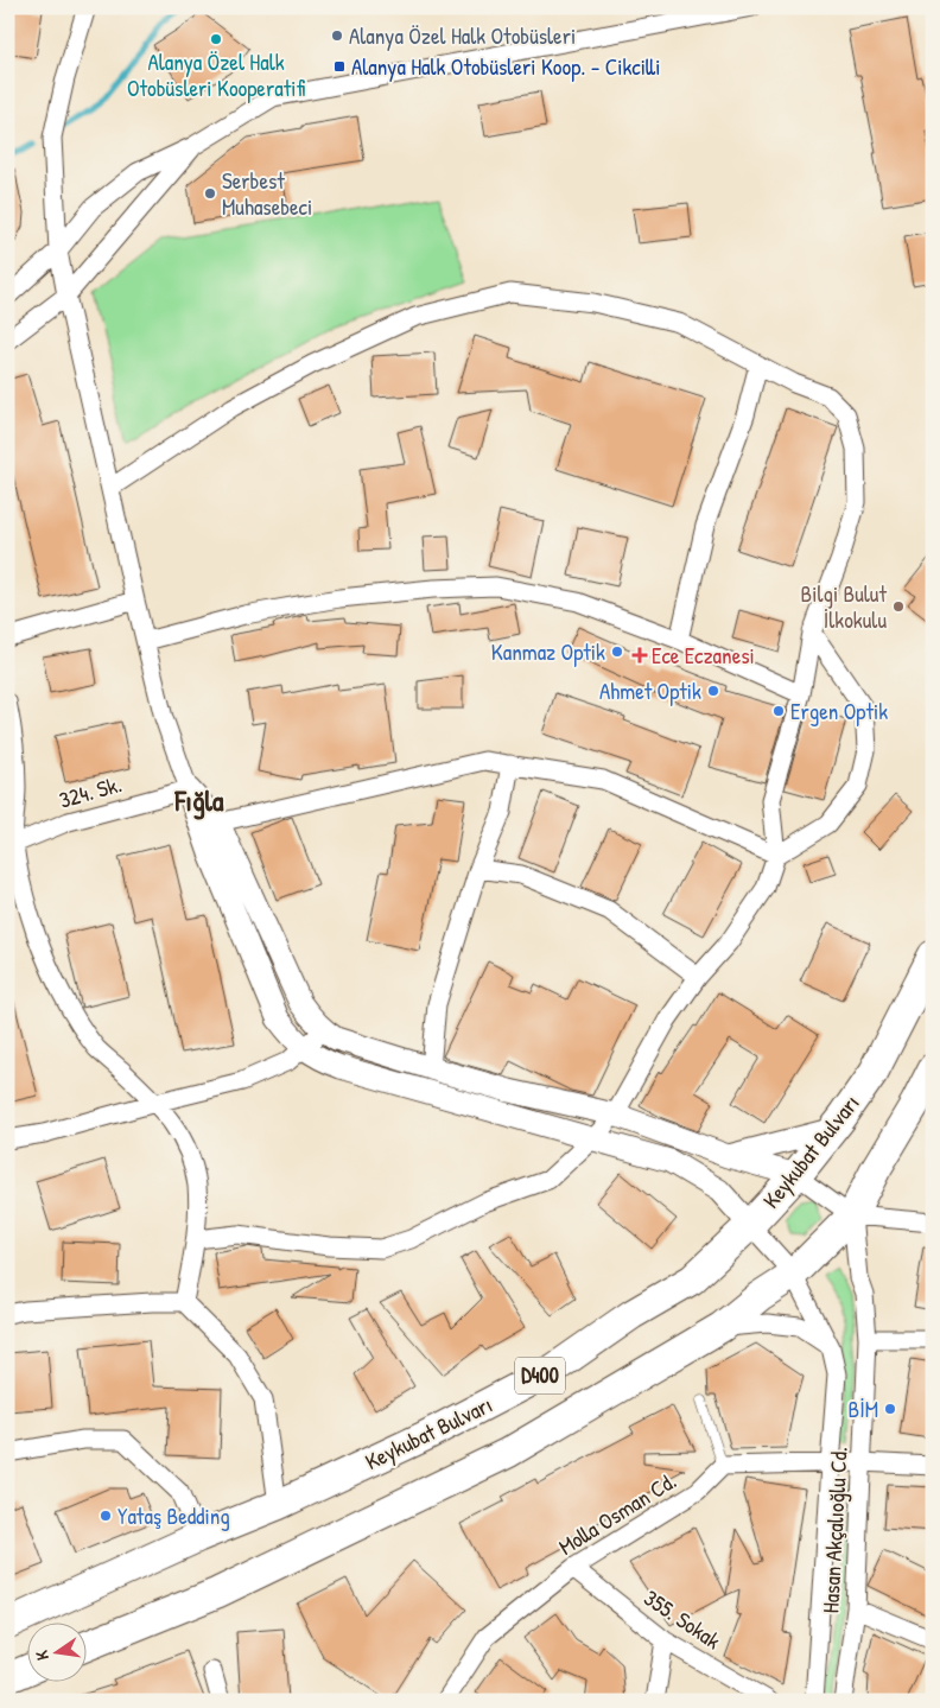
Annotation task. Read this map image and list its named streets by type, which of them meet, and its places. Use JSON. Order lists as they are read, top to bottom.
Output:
{
  "streets": {
    "highway": ["Keykubat Bulvarı", "D400"],
    "street": [
      "324. Sk.",
      "Molla Osman Cd.",
      "Hasan Akçalıoğlu Cd.",
      "355. Sokak"
    ]
  },
  "crossings": [
    ["Keykubat Bulvarı", "Hasan Akçalıoğlu Cd."],
    ["D400", "Hasan Akçalıoğlu Cd."],
    ["Molla Osman Cd.", "355. Sokak"]
  ],
  "districts": ["Fığla"],
  "places": {
    "other": [
      "Alanya Özel Halk Otobüsleri",
      "Alanya Özel Halk Otobüsleri Kooperatifi",
      "Serbest Muhasebeci",
      "Bilgi Bulut İlkokulu",
      "Kanmaz Optik",
      "Ahmet Optik",
      "Ergen Optik",
      "BİM",
      "Yataş Bedding"
    ],
    "transit": ["Alanya Halk Otobüsleri Koop. - Cikcilli"],
    "health": ["Ece Eczanesi"]
  },
  "north": "left"
}
